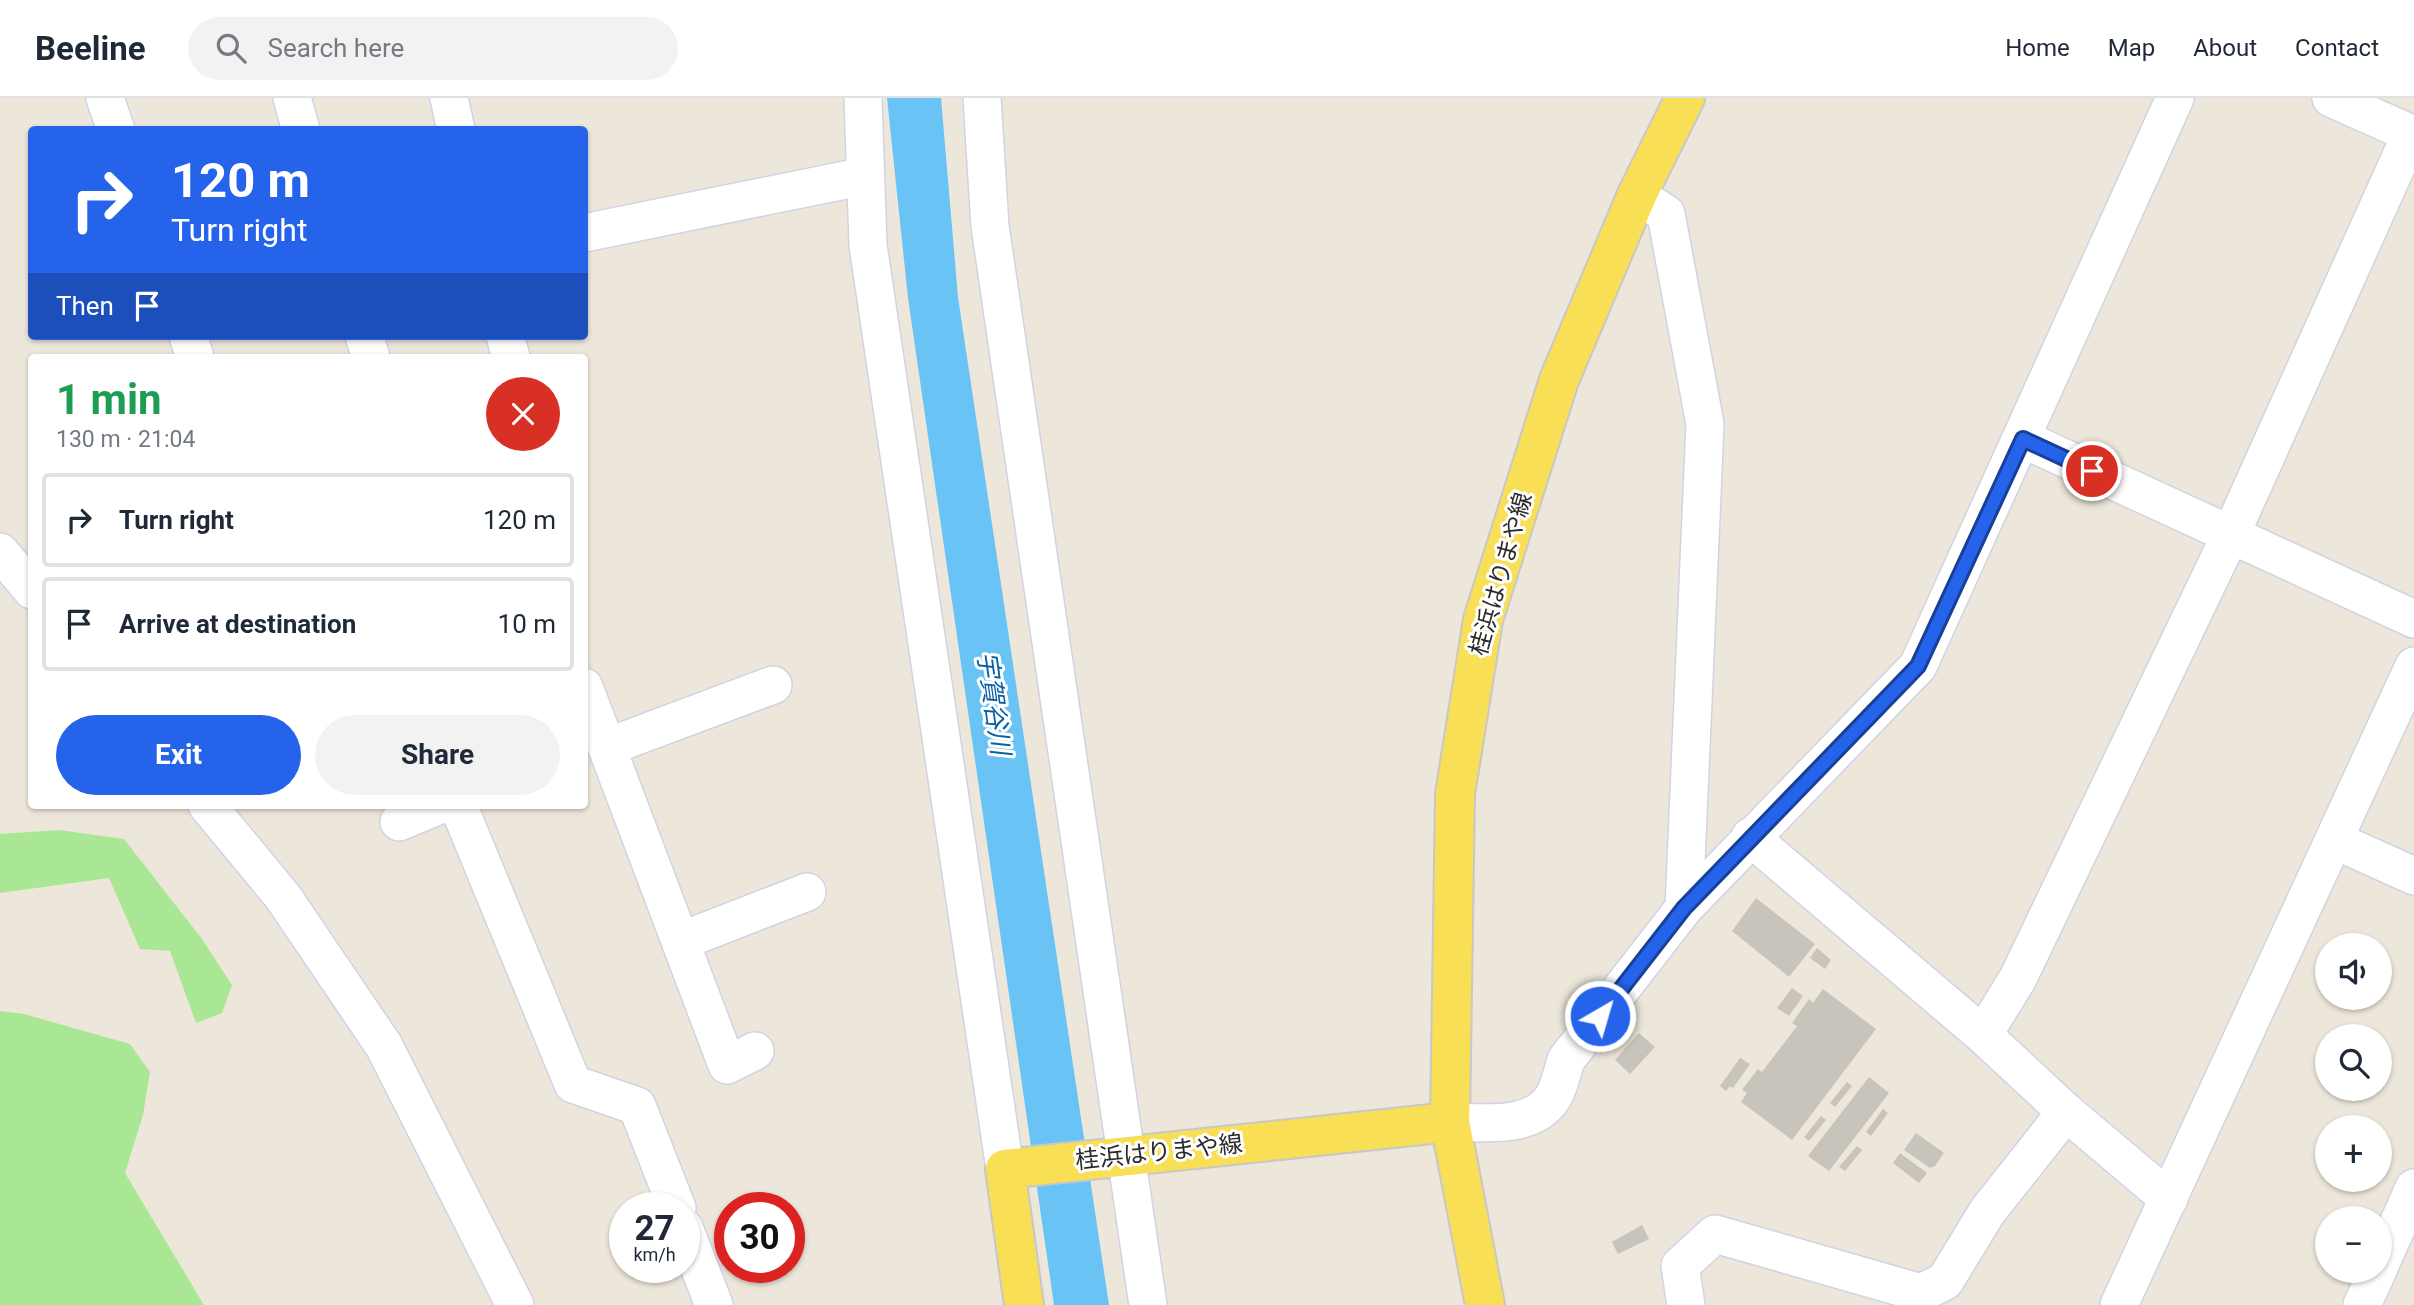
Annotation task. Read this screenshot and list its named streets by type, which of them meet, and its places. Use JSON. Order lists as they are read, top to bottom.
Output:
{
  "streets": {
    "main road": ["桂浜はりまや線"]
  },
  "water": ["宇賀谷川"],
  "page": {
    "header": "Beeline",
    "search": "Search here",
    "nav": [
      "Home",
      "Map",
      "About",
      "Contact"
    ],
    "turn": ["120 m", "Turn right"],
    "then": "Then",
    "heading": ["1 min", "130 m · 21:04"],
    "list": [
      {
        "name": "Turn right",
        "value": "120 m"
      },
      {
        "name": "Arrive at destination",
        "value": "10 m"
      }
    ],
    "buttons": ["Exit", "Share"],
    "map_buttons": ["+", "−"],
    "speed": "27 km/h",
    "limit": "30"
  }
}
